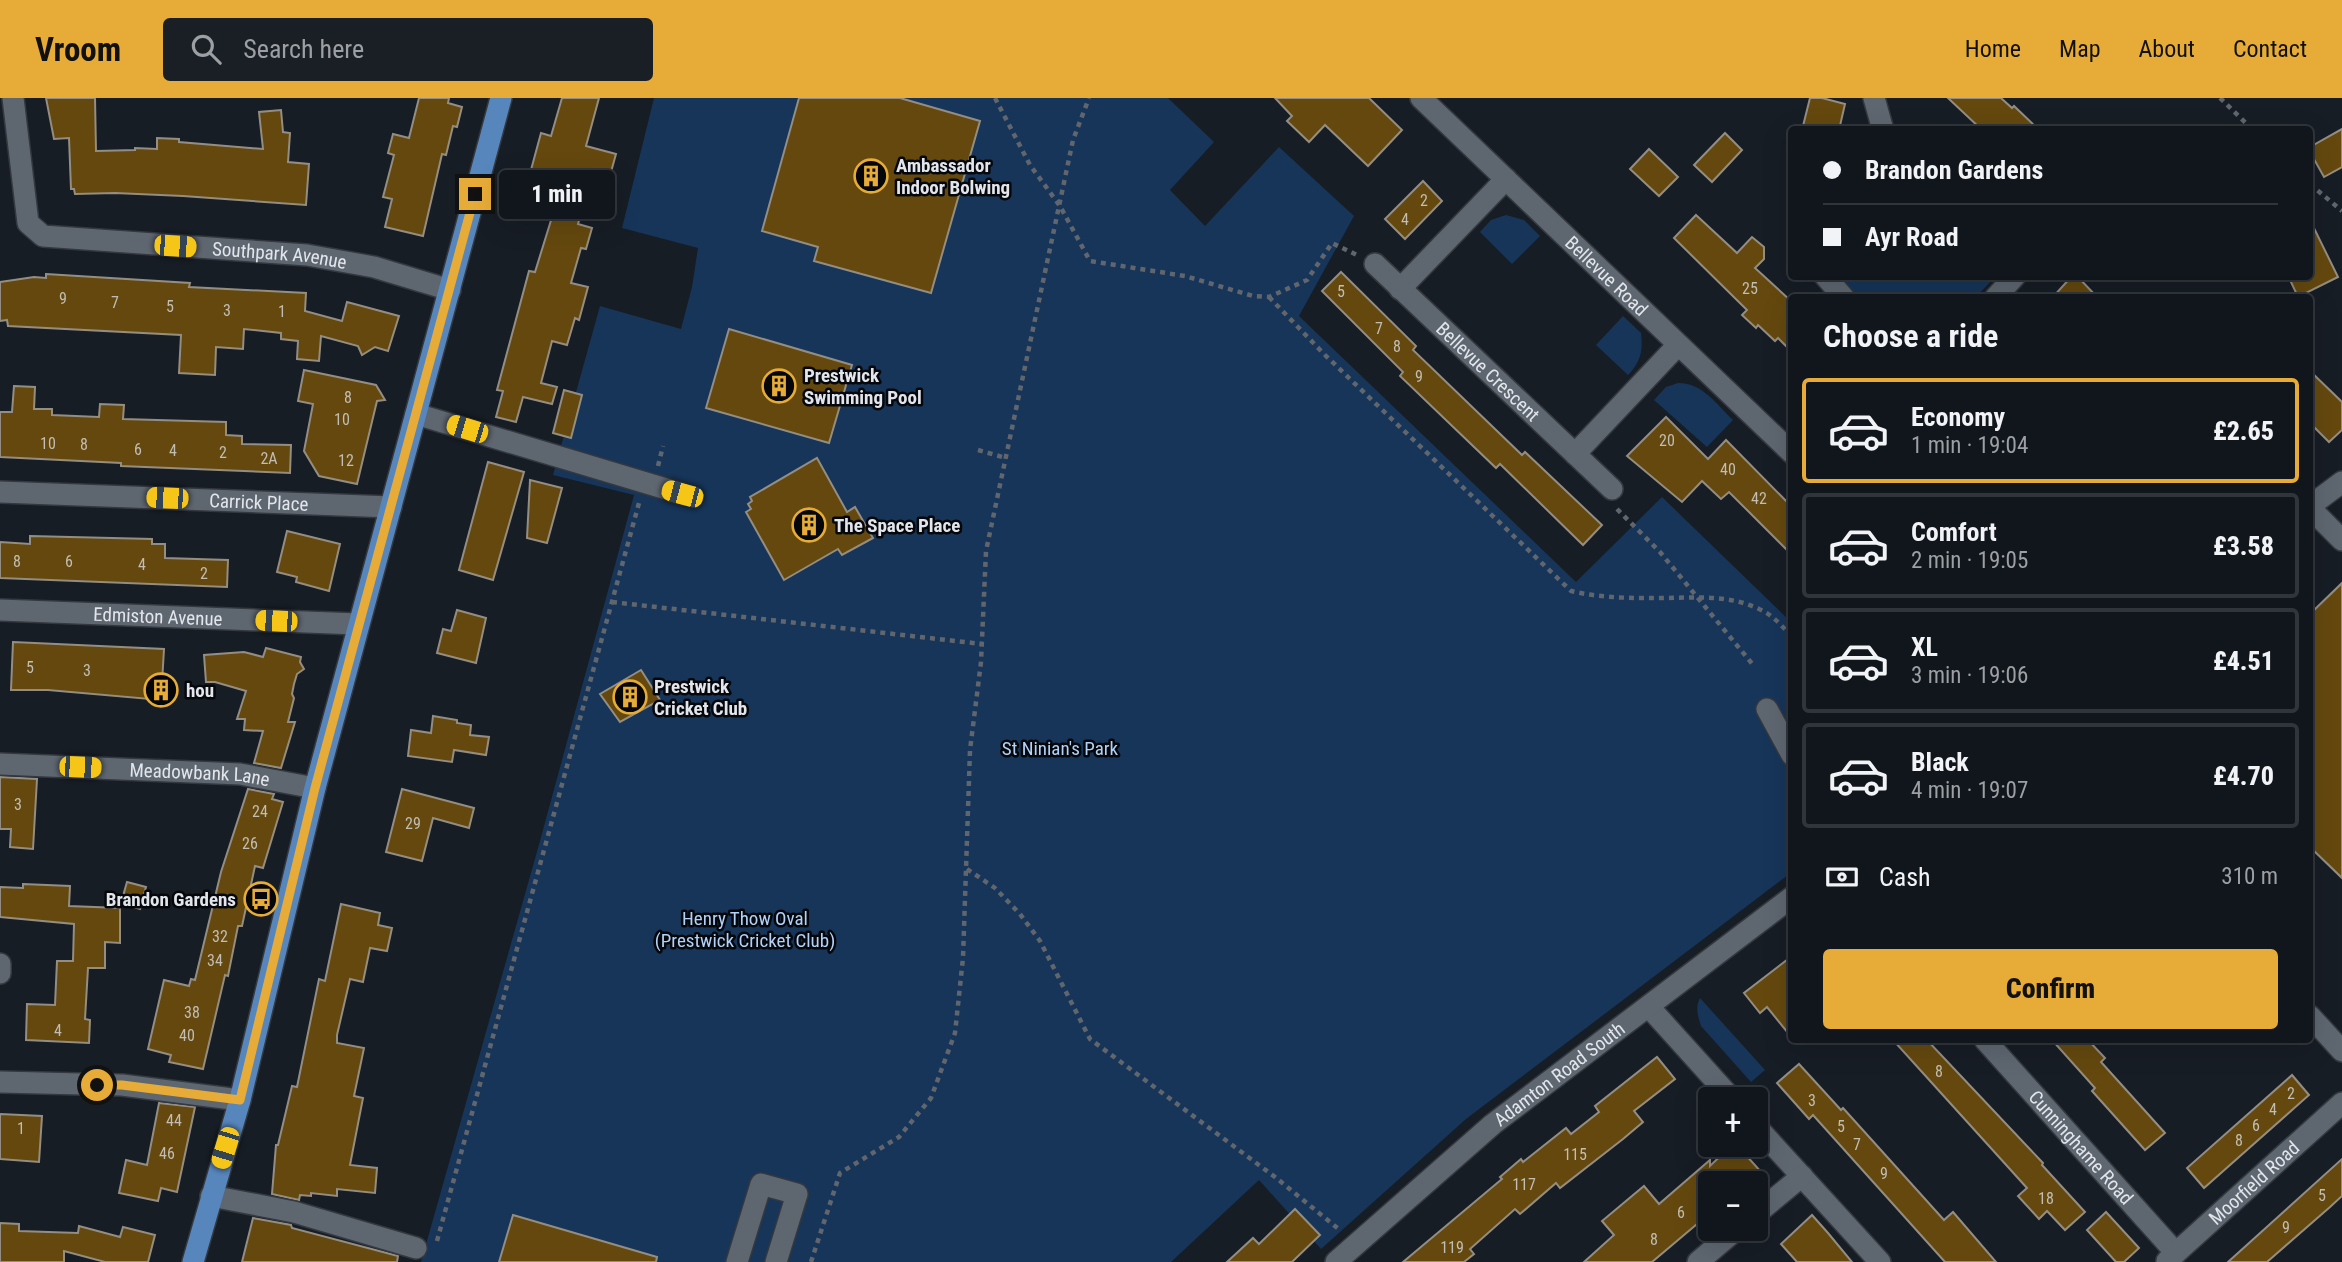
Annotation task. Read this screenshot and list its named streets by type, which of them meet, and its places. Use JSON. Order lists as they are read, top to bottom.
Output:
{
  "streets": {
    "street": [
      "Southpark Avenue",
      "Bellevue Road",
      "Bellevue Crescent",
      "Carrick Place",
      "Edmiston Avenue",
      "Meadowbank Lane",
      "Adamton Road South",
      "Cunninghame Road",
      "Moorfield Road"
    ]
  },
  "crossings": [
    ["Cunninghame Road", "Moorfield Road"]
  ],
  "parks": ["St Ninian's Park", "Henry Thow Oval (Prestwick Cricket Club)"],
  "places": {
    "building": [
      "Ambassador Indoor Bolwing",
      "Prestwick Swimming Pool",
      "The Space Place",
      "hou",
      "Prestwick Cricket Club"
    ],
    "bus stop": ["Brandon Gardens"]
  },
  "house_numbers": [
    "2",
    "4",
    "25",
    "5",
    "9",
    "7",
    "5",
    "3",
    "1",
    "7",
    "8",
    "9",
    "8",
    "10",
    "20",
    "10",
    "8",
    "6",
    "4",
    "2",
    "2A",
    "12",
    "40",
    "42",
    "8",
    "6",
    "4",
    "2",
    "5",
    "3",
    "3",
    "24",
    "29",
    "26",
    "32",
    "34",
    "38",
    "4",
    "40",
    "8",
    "2",
    "3",
    "4",
    "44",
    "6",
    "5",
    "1",
    "8",
    "7",
    "46",
    "115",
    "9",
    "117",
    "5",
    "18",
    "6",
    "9",
    "8",
    "119"
  ],
  "page": {
    "header": "Vroom",
    "search": "Search here",
    "nav": [
      "Home",
      "Map",
      "About",
      "Contact"
    ],
    "banner": ["Brandon Gardens", "Ayr Road"],
    "bubble": "1 min",
    "heading": "Choose a ride",
    "list": [
      {
        "name": "Economy",
        "note": "1 min · 19:04",
        "value": "£2.65"
      },
      {
        "name": "Comfort",
        "note": "2 min · 19:05",
        "value": "£3.58"
      },
      {
        "name": "XL",
        "note": "3 min · 19:06",
        "value": "£4.51"
      },
      {
        "name": "Black",
        "note": "4 min · 19:07",
        "value": "£4.70"
      }
    ],
    "pay": ["Cash", "310 m"],
    "buttons": "Confirm",
    "map_buttons": ["+", "−"]
  }
}
